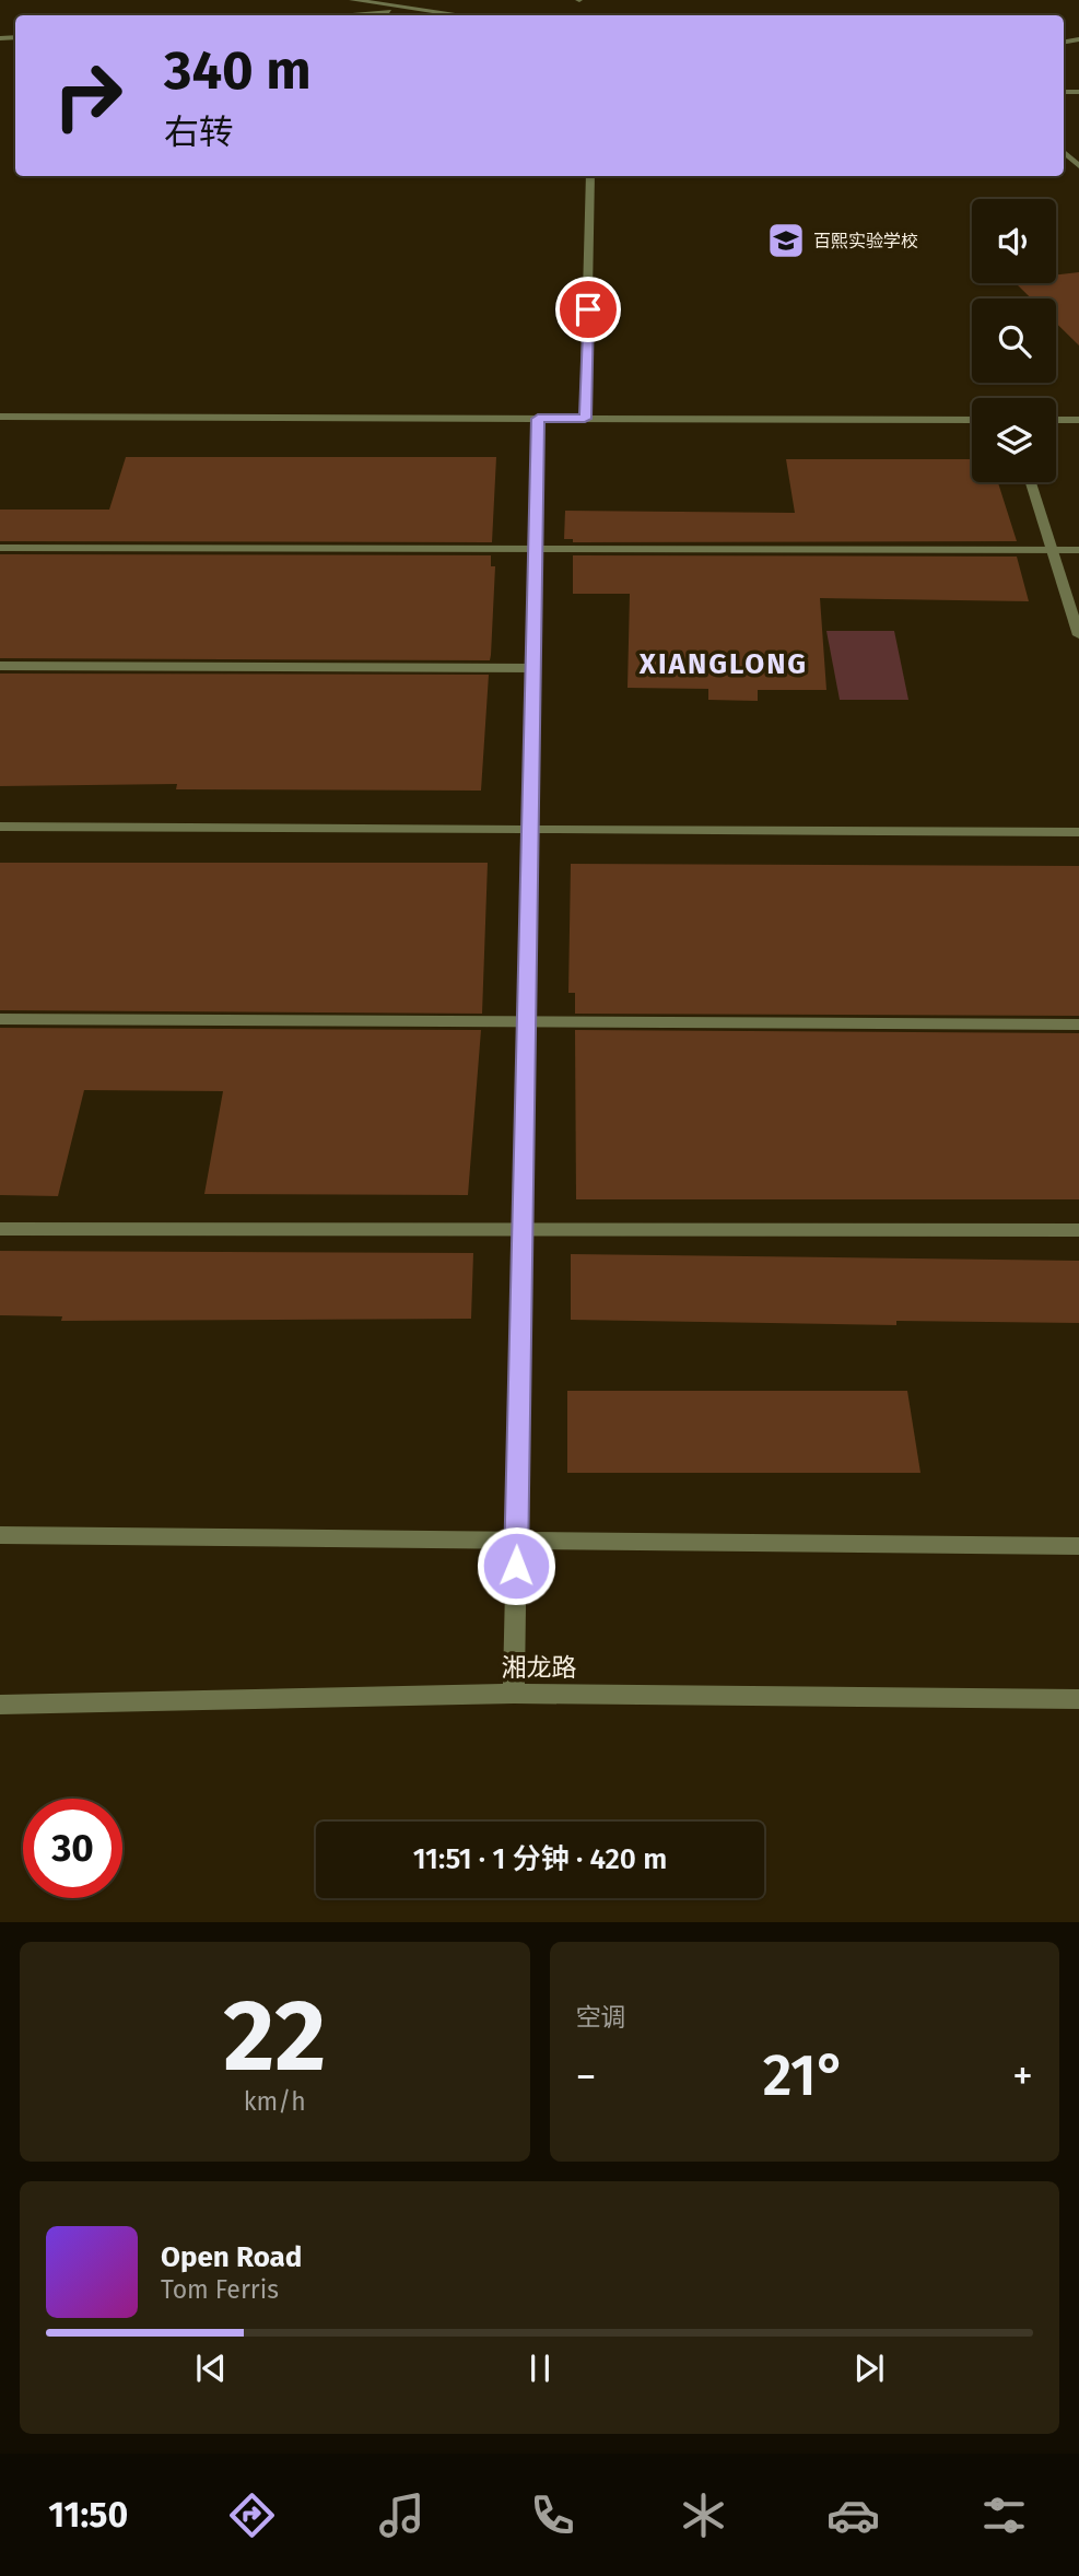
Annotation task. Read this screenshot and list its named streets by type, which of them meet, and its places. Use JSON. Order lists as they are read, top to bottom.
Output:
{
  "streets": {
    "street": ["湘龙路"]
  },
  "districts": ["XIANGLONG"],
  "places": {
    "school or university": ["百熙实验学校"]
  },
  "page": {
    "turn": ["340 m", "右转"],
    "limit": "30",
    "trip": "11:51 · 1 分钟 · 420 m",
    "tile": [
      ["22", "km/h"],
      "空调"
    ],
    "heat": ["−", "21°", "+"],
    "song": ["Open Road", "Tom Ferris"],
    "tabs": "11:50"
  }
}
